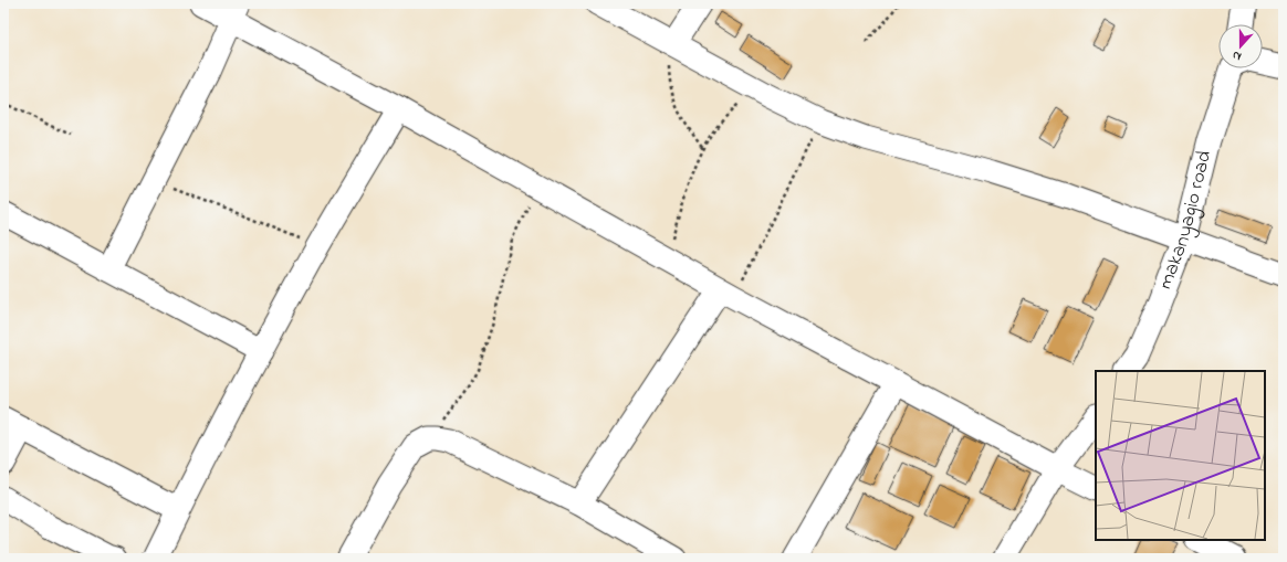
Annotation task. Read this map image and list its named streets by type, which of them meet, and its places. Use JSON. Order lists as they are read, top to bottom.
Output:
{
  "streets": {
    "street": ["makanyagio road"]
  },
  "north": "bottom"
}
